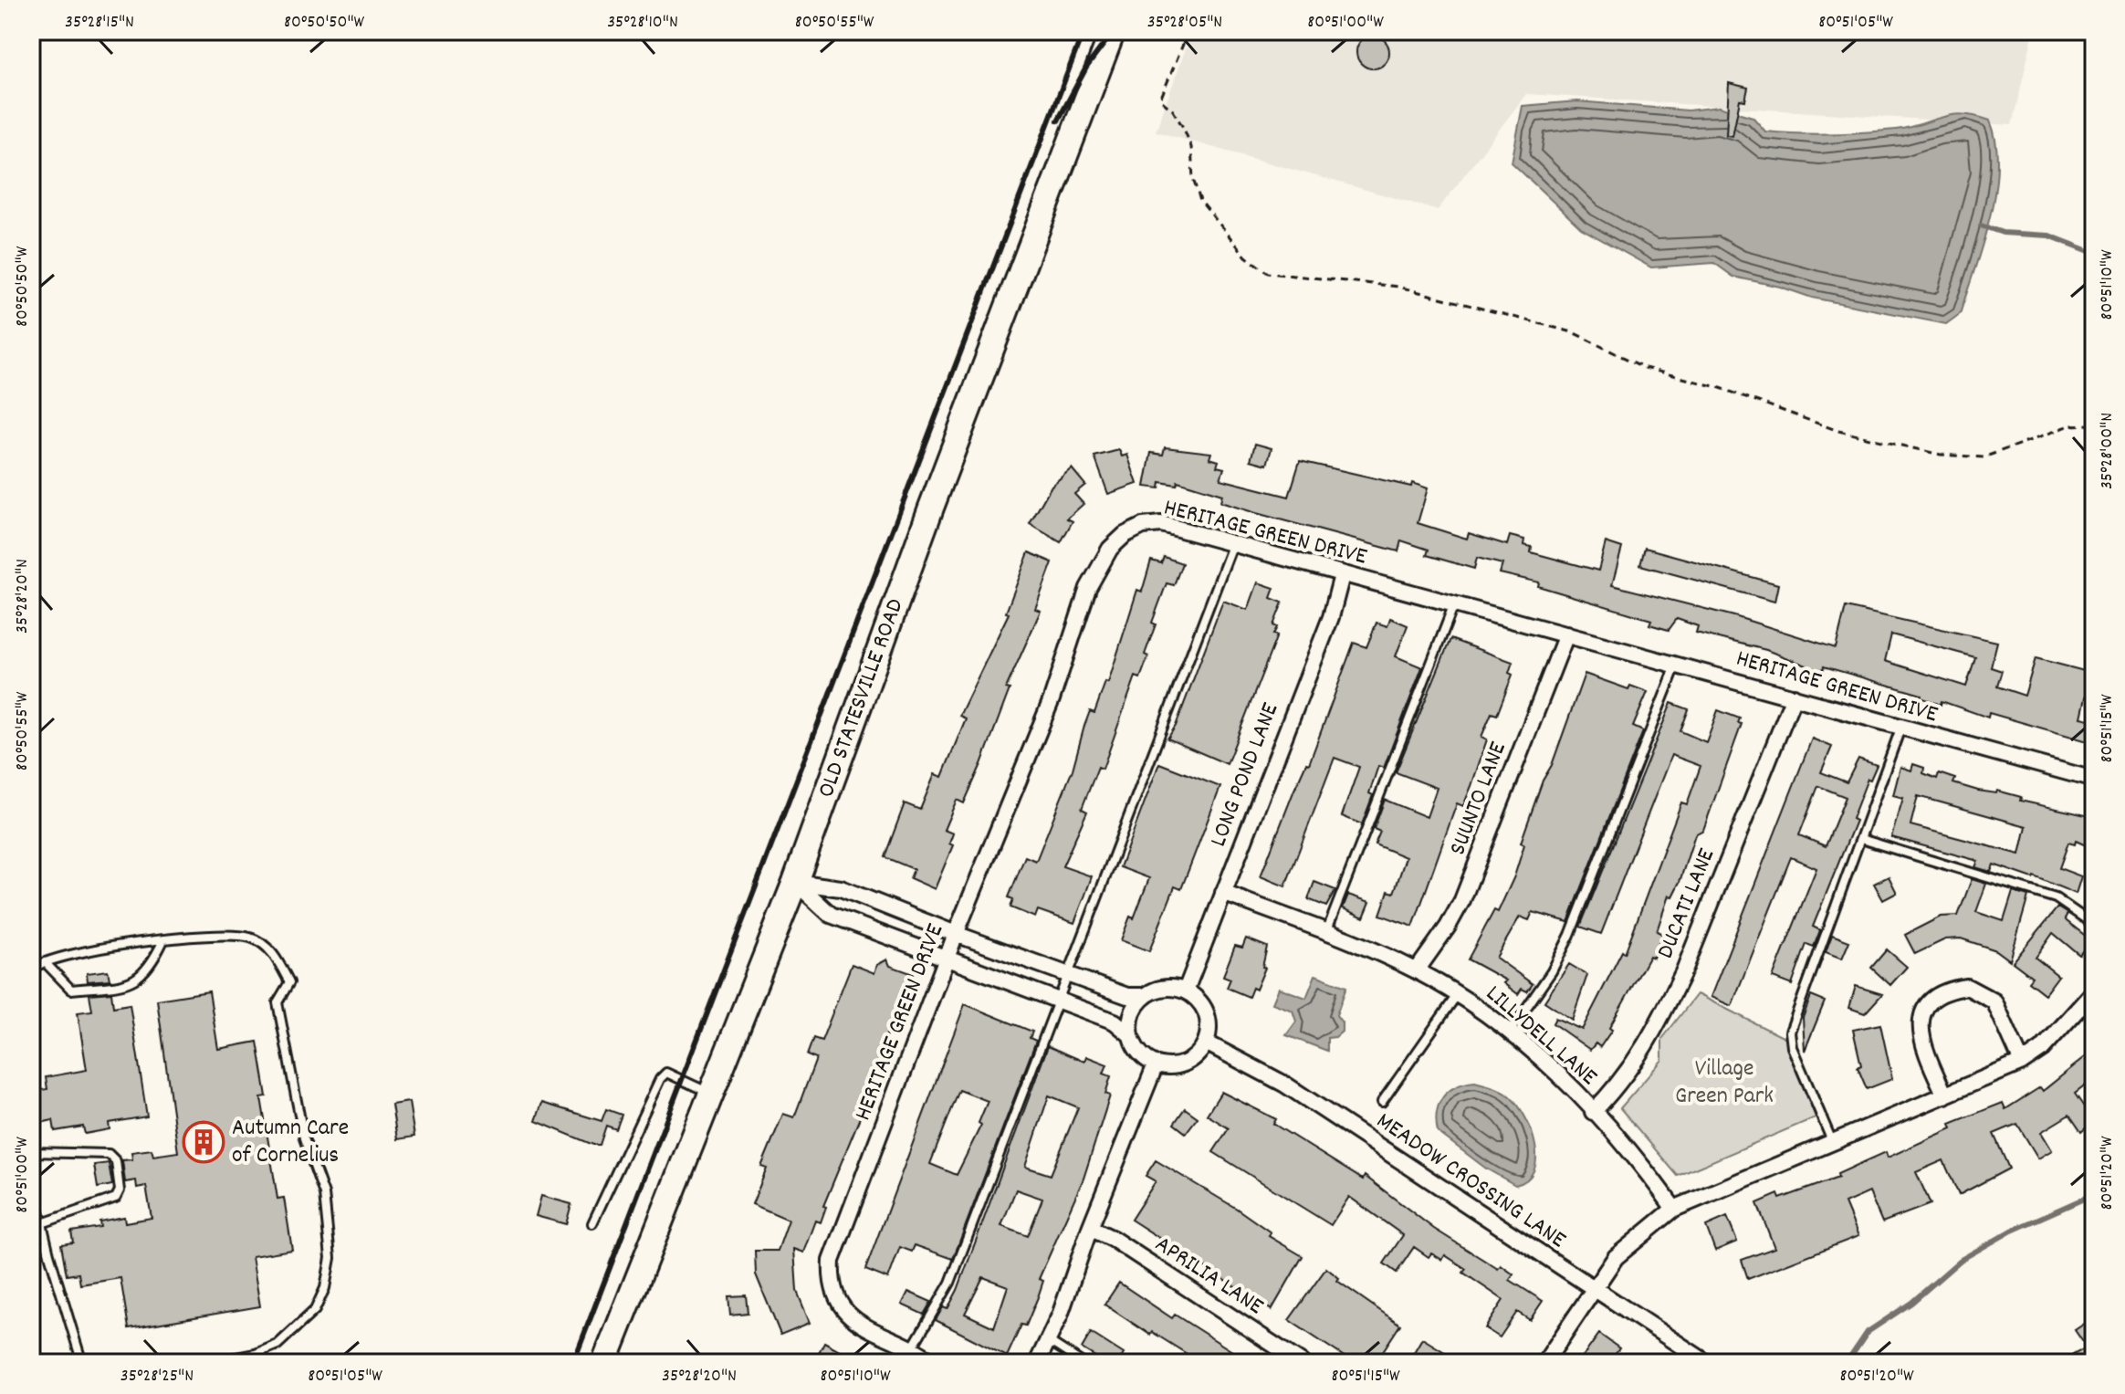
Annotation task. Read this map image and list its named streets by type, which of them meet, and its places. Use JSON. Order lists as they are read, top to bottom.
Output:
{
  "streets": {
    "main road": ["OLD STATESVILLE ROAD"],
    "street": [
      "HERITAGE GREEN DRIVE",
      "LONG POND LANE",
      "SUUNTO LANE",
      "DUCATI LANE",
      "LILLYDELL LANE",
      "MEADOW CROSSING LANE",
      "APRILIA LANE"
    ]
  },
  "crossings": [
    ["HERITAGE GREEN DRIVE", "LONG POND LANE"],
    ["HERITAGE GREEN DRIVE", "SUUNTO LANE"],
    ["HERITAGE GREEN DRIVE", "DUCATI LANE"],
    ["LONG POND LANE", "LILLYDELL LANE"],
    ["LONG POND LANE", "MEADOW CROSSING LANE"],
    ["SUUNTO LANE", "LILLYDELL LANE"],
    ["DUCATI LANE", "LILLYDELL LANE"]
  ],
  "parks": ["Village Green Park"],
  "places": {
    "building": ["Autumn Care of Cornelius"]
  },
  "coordinates": [
    "35°28'15\"N",
    "80°50'50\"W",
    "35°28'10\"N",
    "80°50'55\"W",
    "35°28'05\"N",
    "80°51'00\"W",
    "80°51'05\"W",
    "80°51'10\"W",
    "35°28'00\"N",
    "35°28'20\"N",
    "80°51'15\"W",
    "80°51'20\"W",
    "35°28'25\"N"
  ]
}
